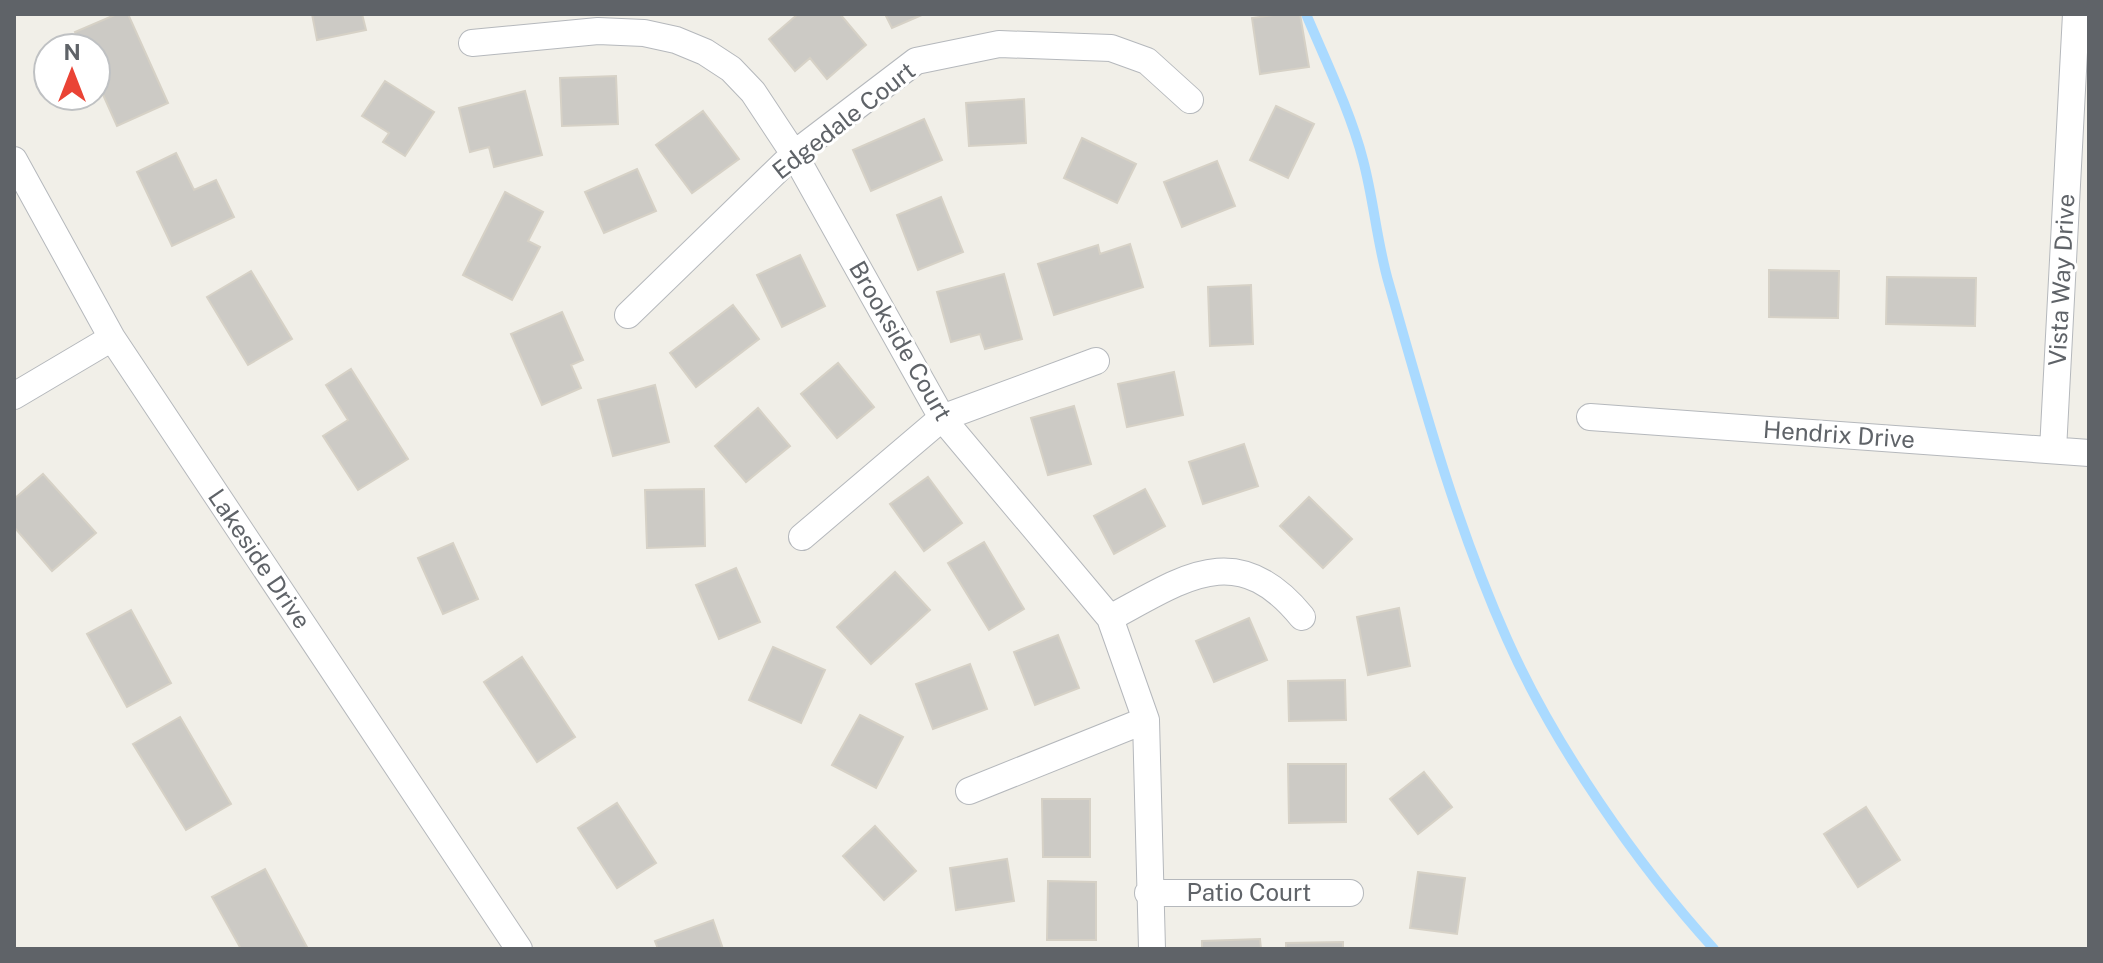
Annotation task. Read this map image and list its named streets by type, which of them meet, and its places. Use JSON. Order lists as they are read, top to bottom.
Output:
{
  "streets": {
    "street": [
      "Edgedale Court",
      "Vista Way Drive",
      "Brookside Court",
      "Hendrix Drive",
      "Lakeside Drive",
      "Patio Court"
    ]
  },
  "crossings": [
    ["Edgedale Court", "Brookside Court"],
    ["Vista Way Drive", "Hendrix Drive"],
    ["Brookside Court", "Patio Court"]
  ],
  "north": "top"
}
